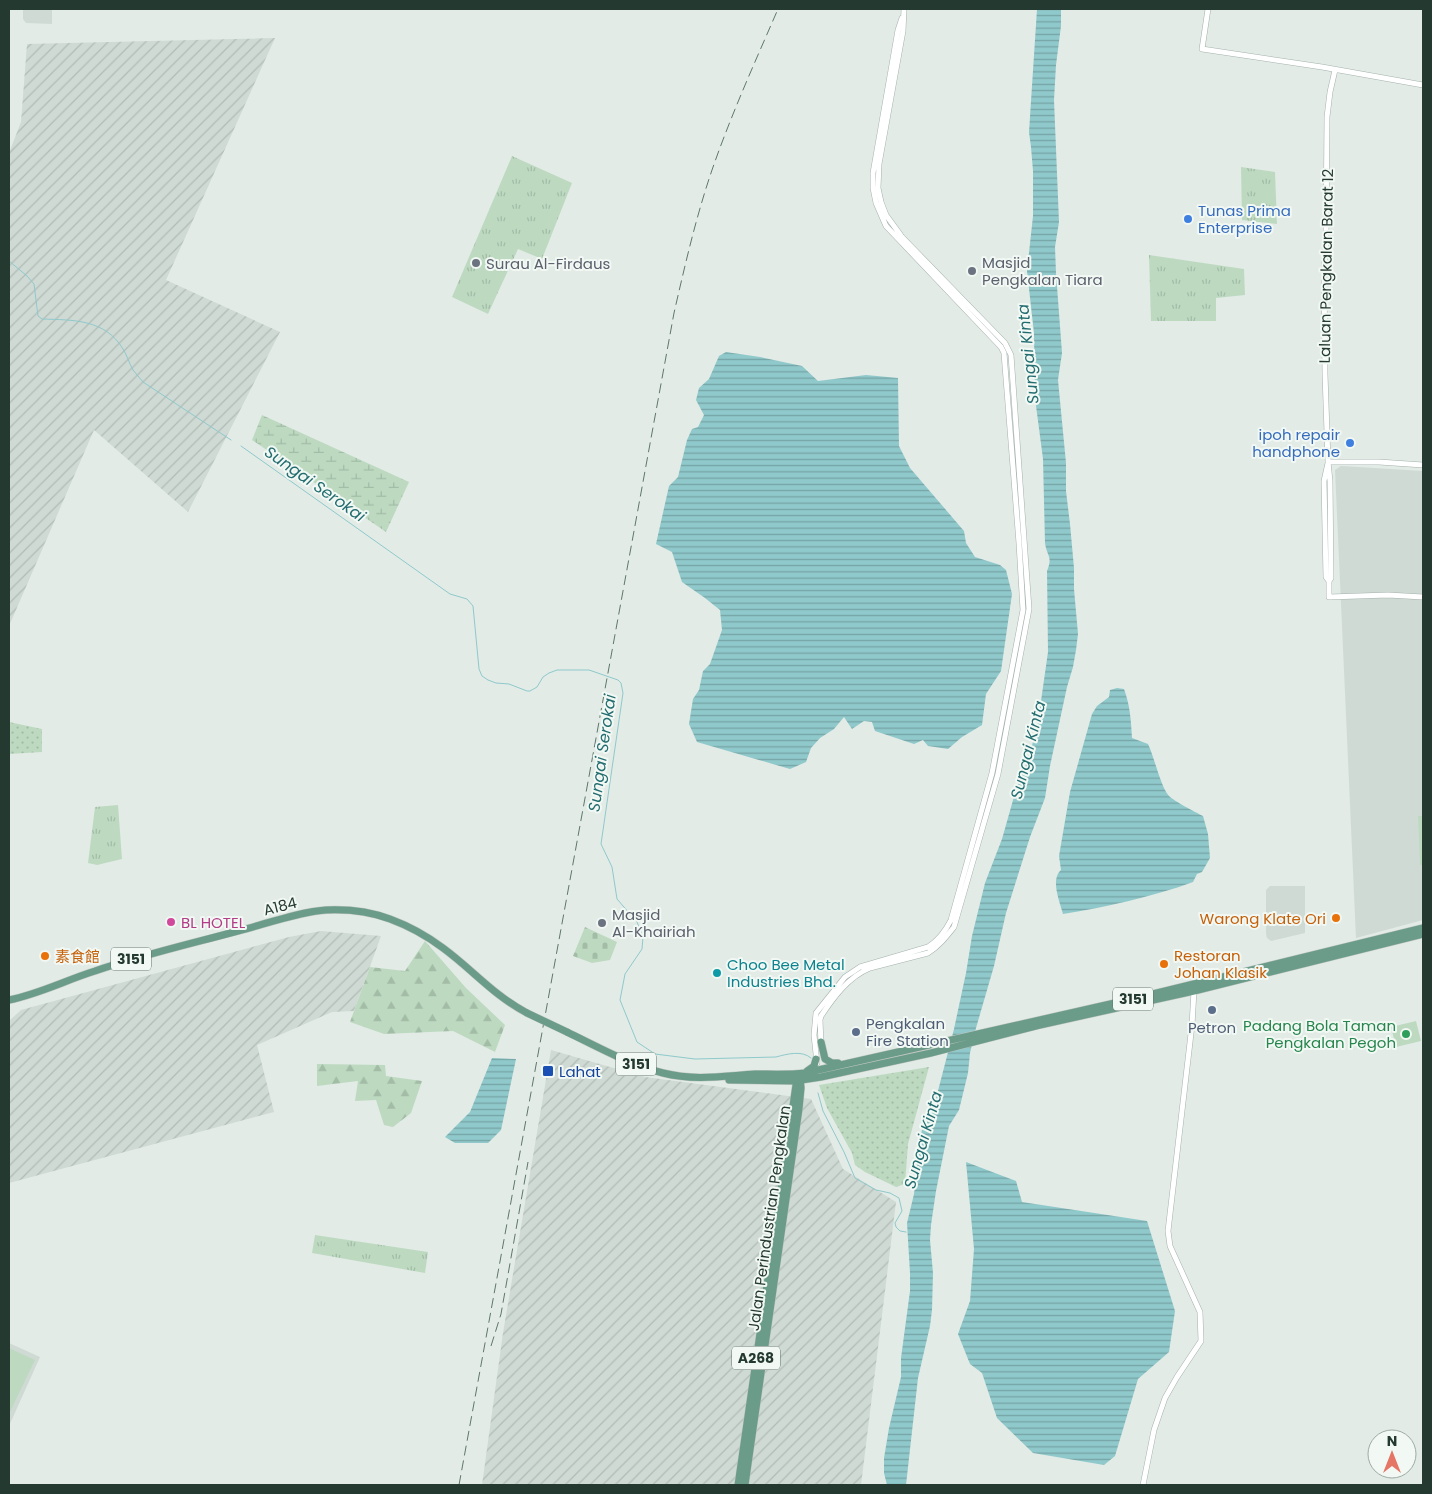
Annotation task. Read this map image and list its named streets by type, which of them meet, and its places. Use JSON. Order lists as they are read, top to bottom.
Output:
{
  "streets": {
    "main road": [
      "A184",
      "3151",
      "Jalan Perindustrian Pengkalan",
      "A268"
    ],
    "street": ["Laluan Pengkalan Barat 12"]
  },
  "crossings": [
    ["A184", "3151"],
    ["3151", "Jalan Perindustrian Pengkalan"]
  ],
  "water": ["Sungai Kinta", "Sungai Serokai"],
  "places": {
    "other": [
      "Tunas Prima Enterprise",
      "Surau Al-Firdaus",
      "Masjid Pengkalan Tiara",
      "ipoh repair handphone",
      "Warong Klate Ori",
      "BL HOTEL",
      "Masjid Al-Khairiah",
      "素食館",
      "Restoran Johan Klasik",
      "Choo Bee Metal Industries Bhd.",
      "Petron",
      "Pengkalan Fire Station",
      "Padang Bola Taman Pengkalan Pegoh"
    ],
    "transit": ["Lahat"]
  },
  "north": "top"
}
